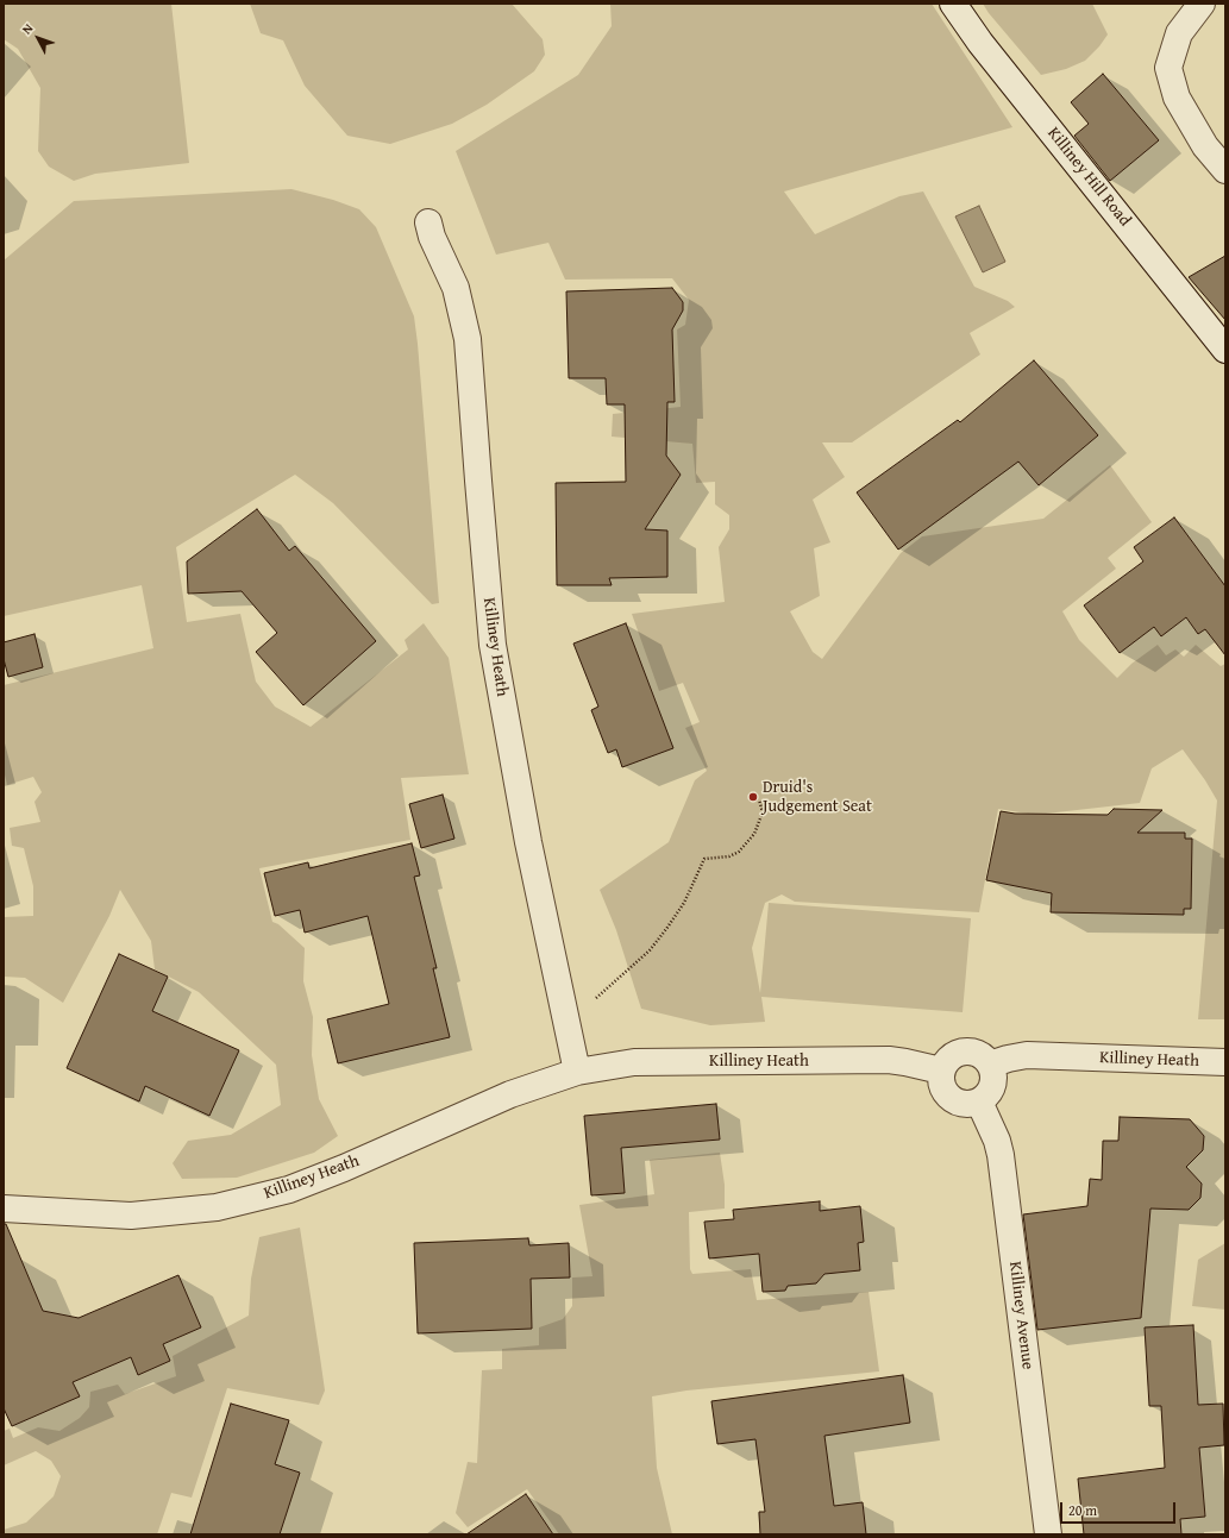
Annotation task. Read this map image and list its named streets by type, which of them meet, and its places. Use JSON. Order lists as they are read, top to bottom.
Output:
{
  "streets": {
    "street": ["Killiney Hill Road", "Killiney Heath", "Killiney Avenue"]
  },
  "crossings": [
    ["Killiney Heath", "Killiney Avenue"]
  ],
  "places": ["Druid's Judgement Seat"],
  "scale_bar": "20 m",
  "north": "top left"
}
